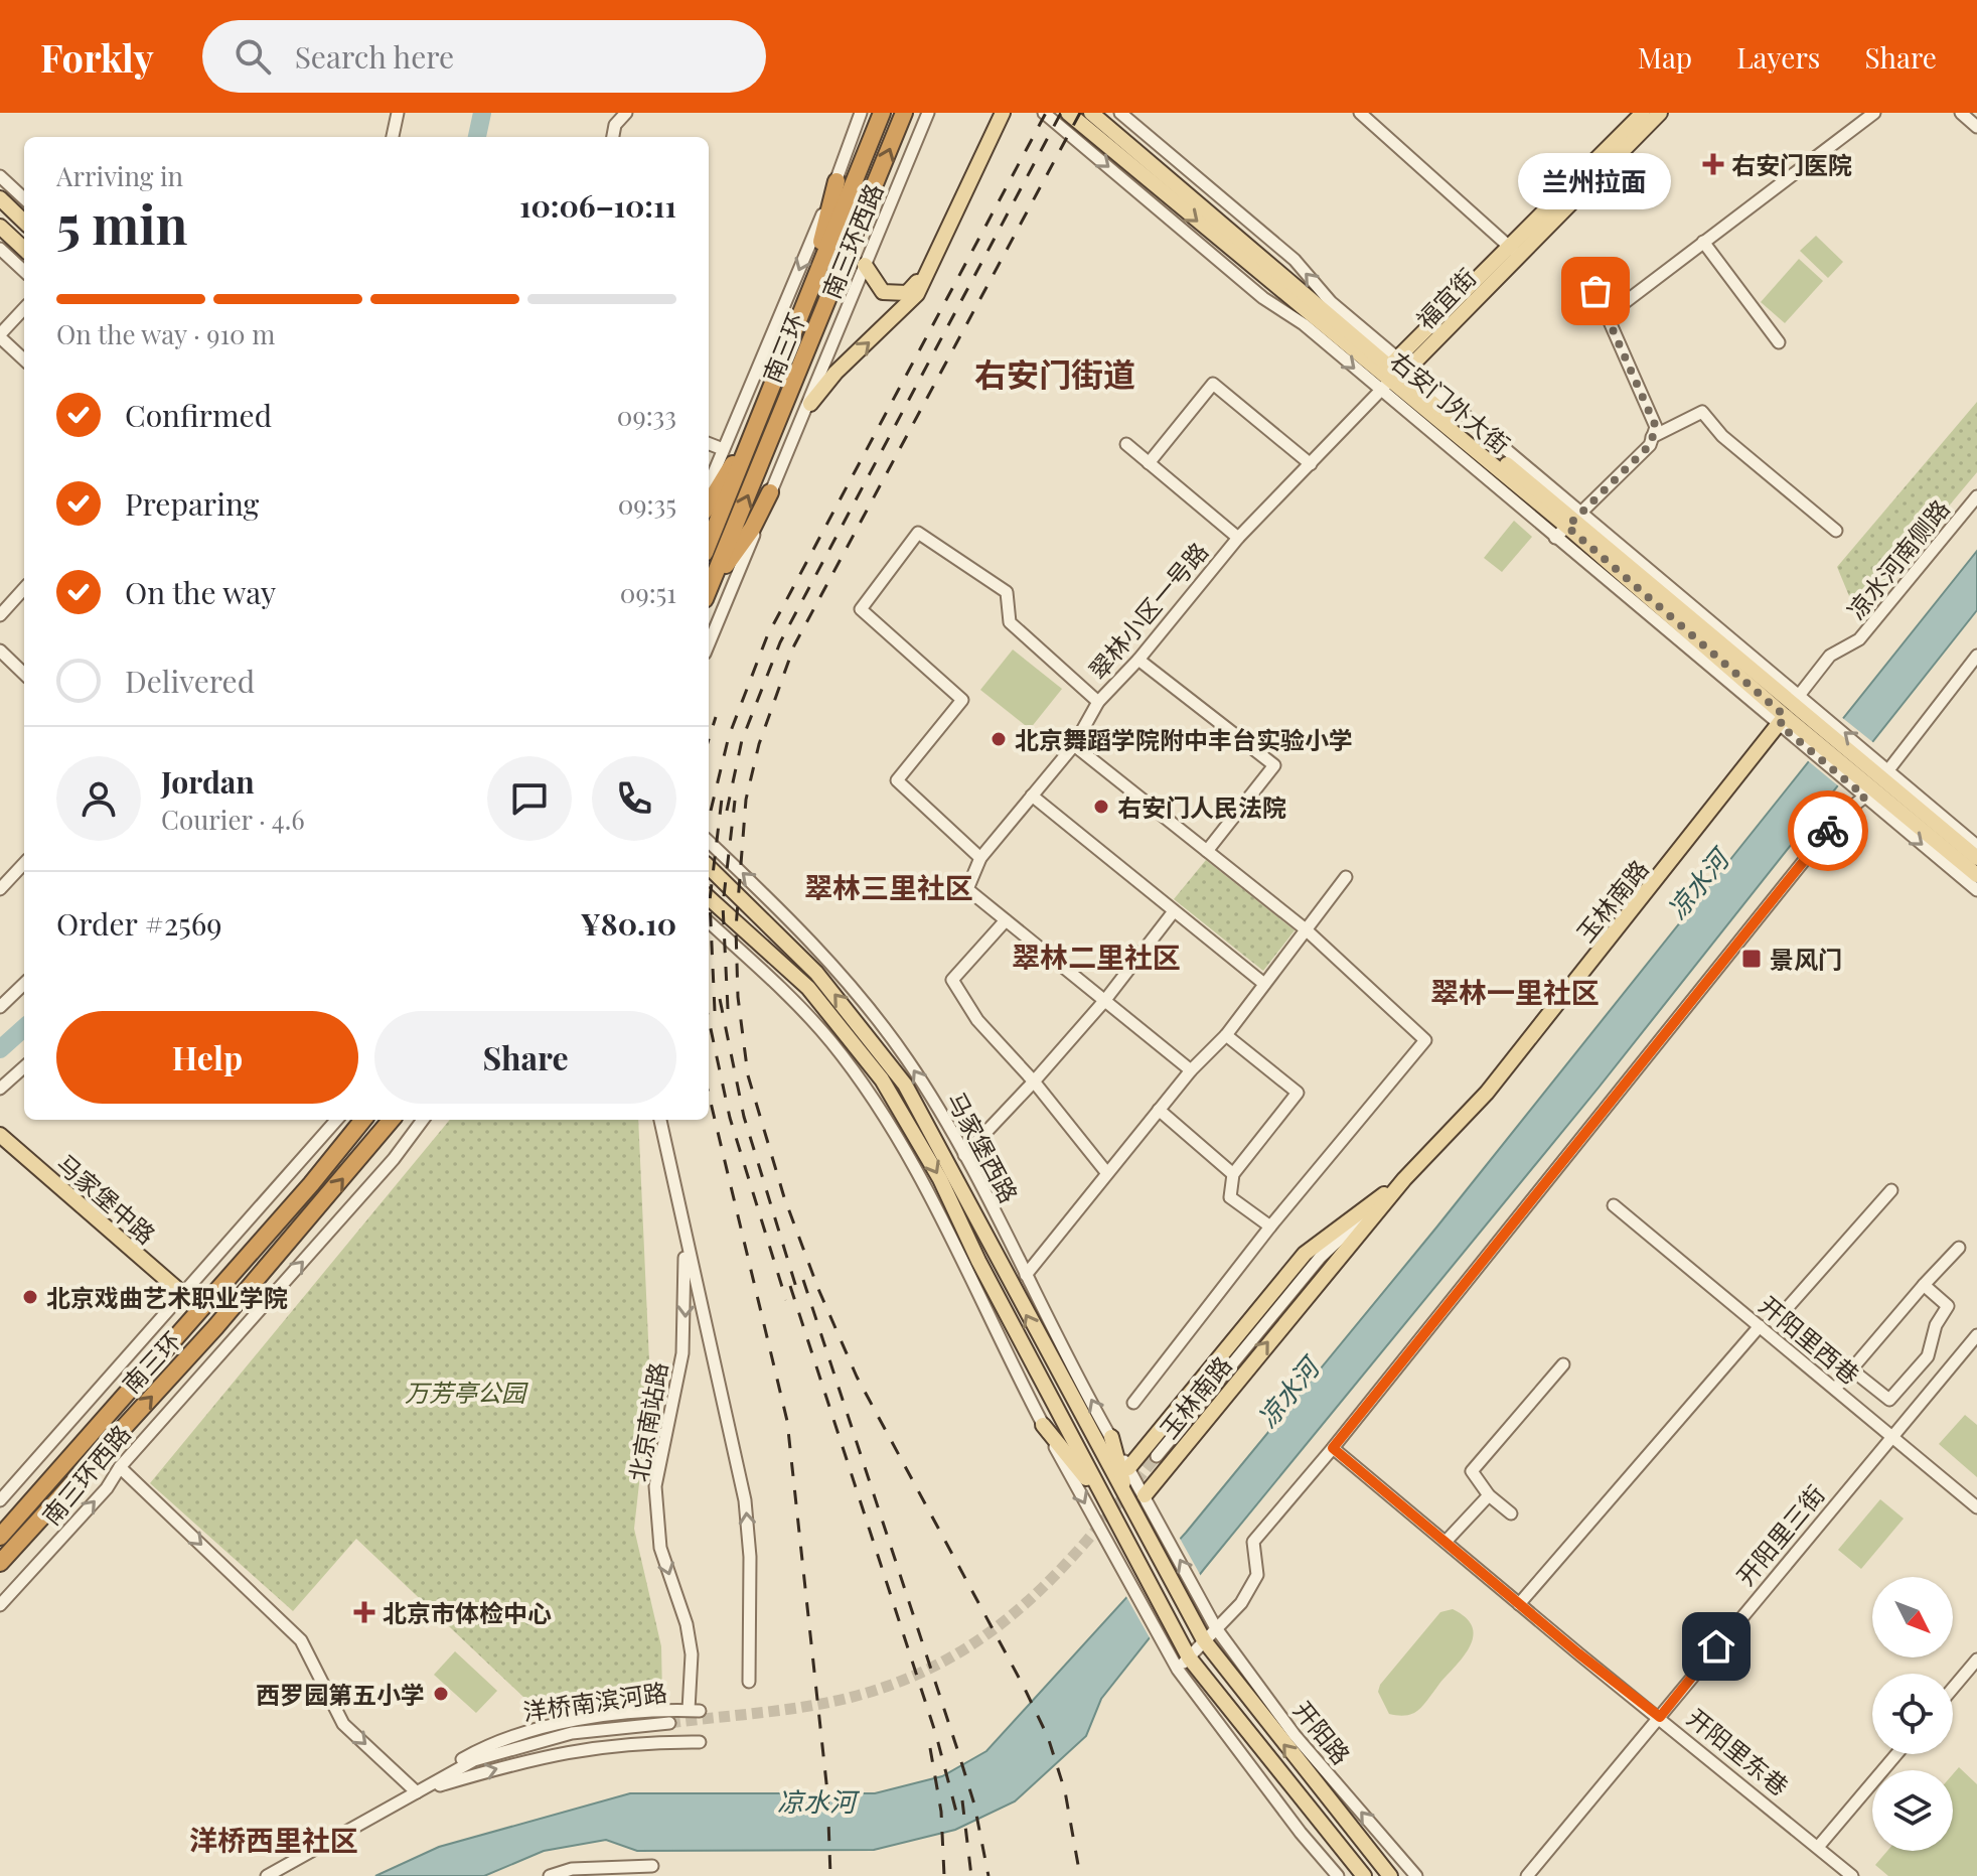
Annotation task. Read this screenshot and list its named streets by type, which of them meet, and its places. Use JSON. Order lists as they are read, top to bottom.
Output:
{
  "streets": {
    "highway": ["南三环"],
    "main road": [
      "福宜街",
      "右安门外大街",
      "玉林南路",
      "马家堡西路",
      "马家堡中路",
      "开阳路"
    ],
    "street": [
      "南三环西路",
      "凉水河南侧路",
      "翠林小区一号路",
      "开阳里西巷",
      "北京南站路",
      "开阳里三街",
      "洋桥南滨河路",
      "开阳里东巷"
    ]
  },
  "crossings": [
    ["南三环西路", "马家堡中路"],
    ["福宜街", "右安门外大街"],
    ["福宜街", "翠林小区一号路"],
    ["右安门外大街", "凉水河南侧路"],
    ["右安门外大街", "翠林小区一号路"],
    ["右安门外大街", "玉林南路"],
    ["凉水河南侧路", "玉林南路"],
    ["玉林南路", "马家堡西路"],
    ["马家堡西路", "开阳路"],
    ["开阳里西巷", "开阳里三街"],
    ["北京南站路", "洋桥南滨河路"],
    ["开阳里三街", "开阳里东巷"]
  ],
  "districts": [
    "右安门街道",
    "翠林三里社区",
    "翠林二里社区",
    "翠林一里社区",
    "洋桥西里社区"
  ],
  "water": ["凉水河"],
  "parks": ["万芳亭公园"],
  "places": {
    "health": ["右安门医院", "北京市体检中心"],
    "other": [
      "兰州拉面",
      "北京舞蹈学院附中丰台实验小学",
      "右安门人民法院",
      "北京戏曲艺术职业学院",
      "西罗园第五小学"
    ],
    "transit": ["景风门"]
  },
  "north": "bottom right",
  "page": {
    "header": "Forkly",
    "search": "Search here",
    "nav": ["Map", "Layers", "Share"],
    "heading": ["5 min", "Arriving in", "10:06–10:11"],
    "panel": [
      "Jordan",
      "Courier · 4.6",
      "Order #2569",
      "¥80.10"
    ],
    "bubble": "兰州拉面",
    "bar": "On the way · 910 m",
    "list": [
      ["Confirmed", "09:33"],
      ["Preparing", "09:35"],
      ["On the way", "09:51"],
      "Delivered"
    ],
    "buttons": ["Help", "Share"]
  }
}
